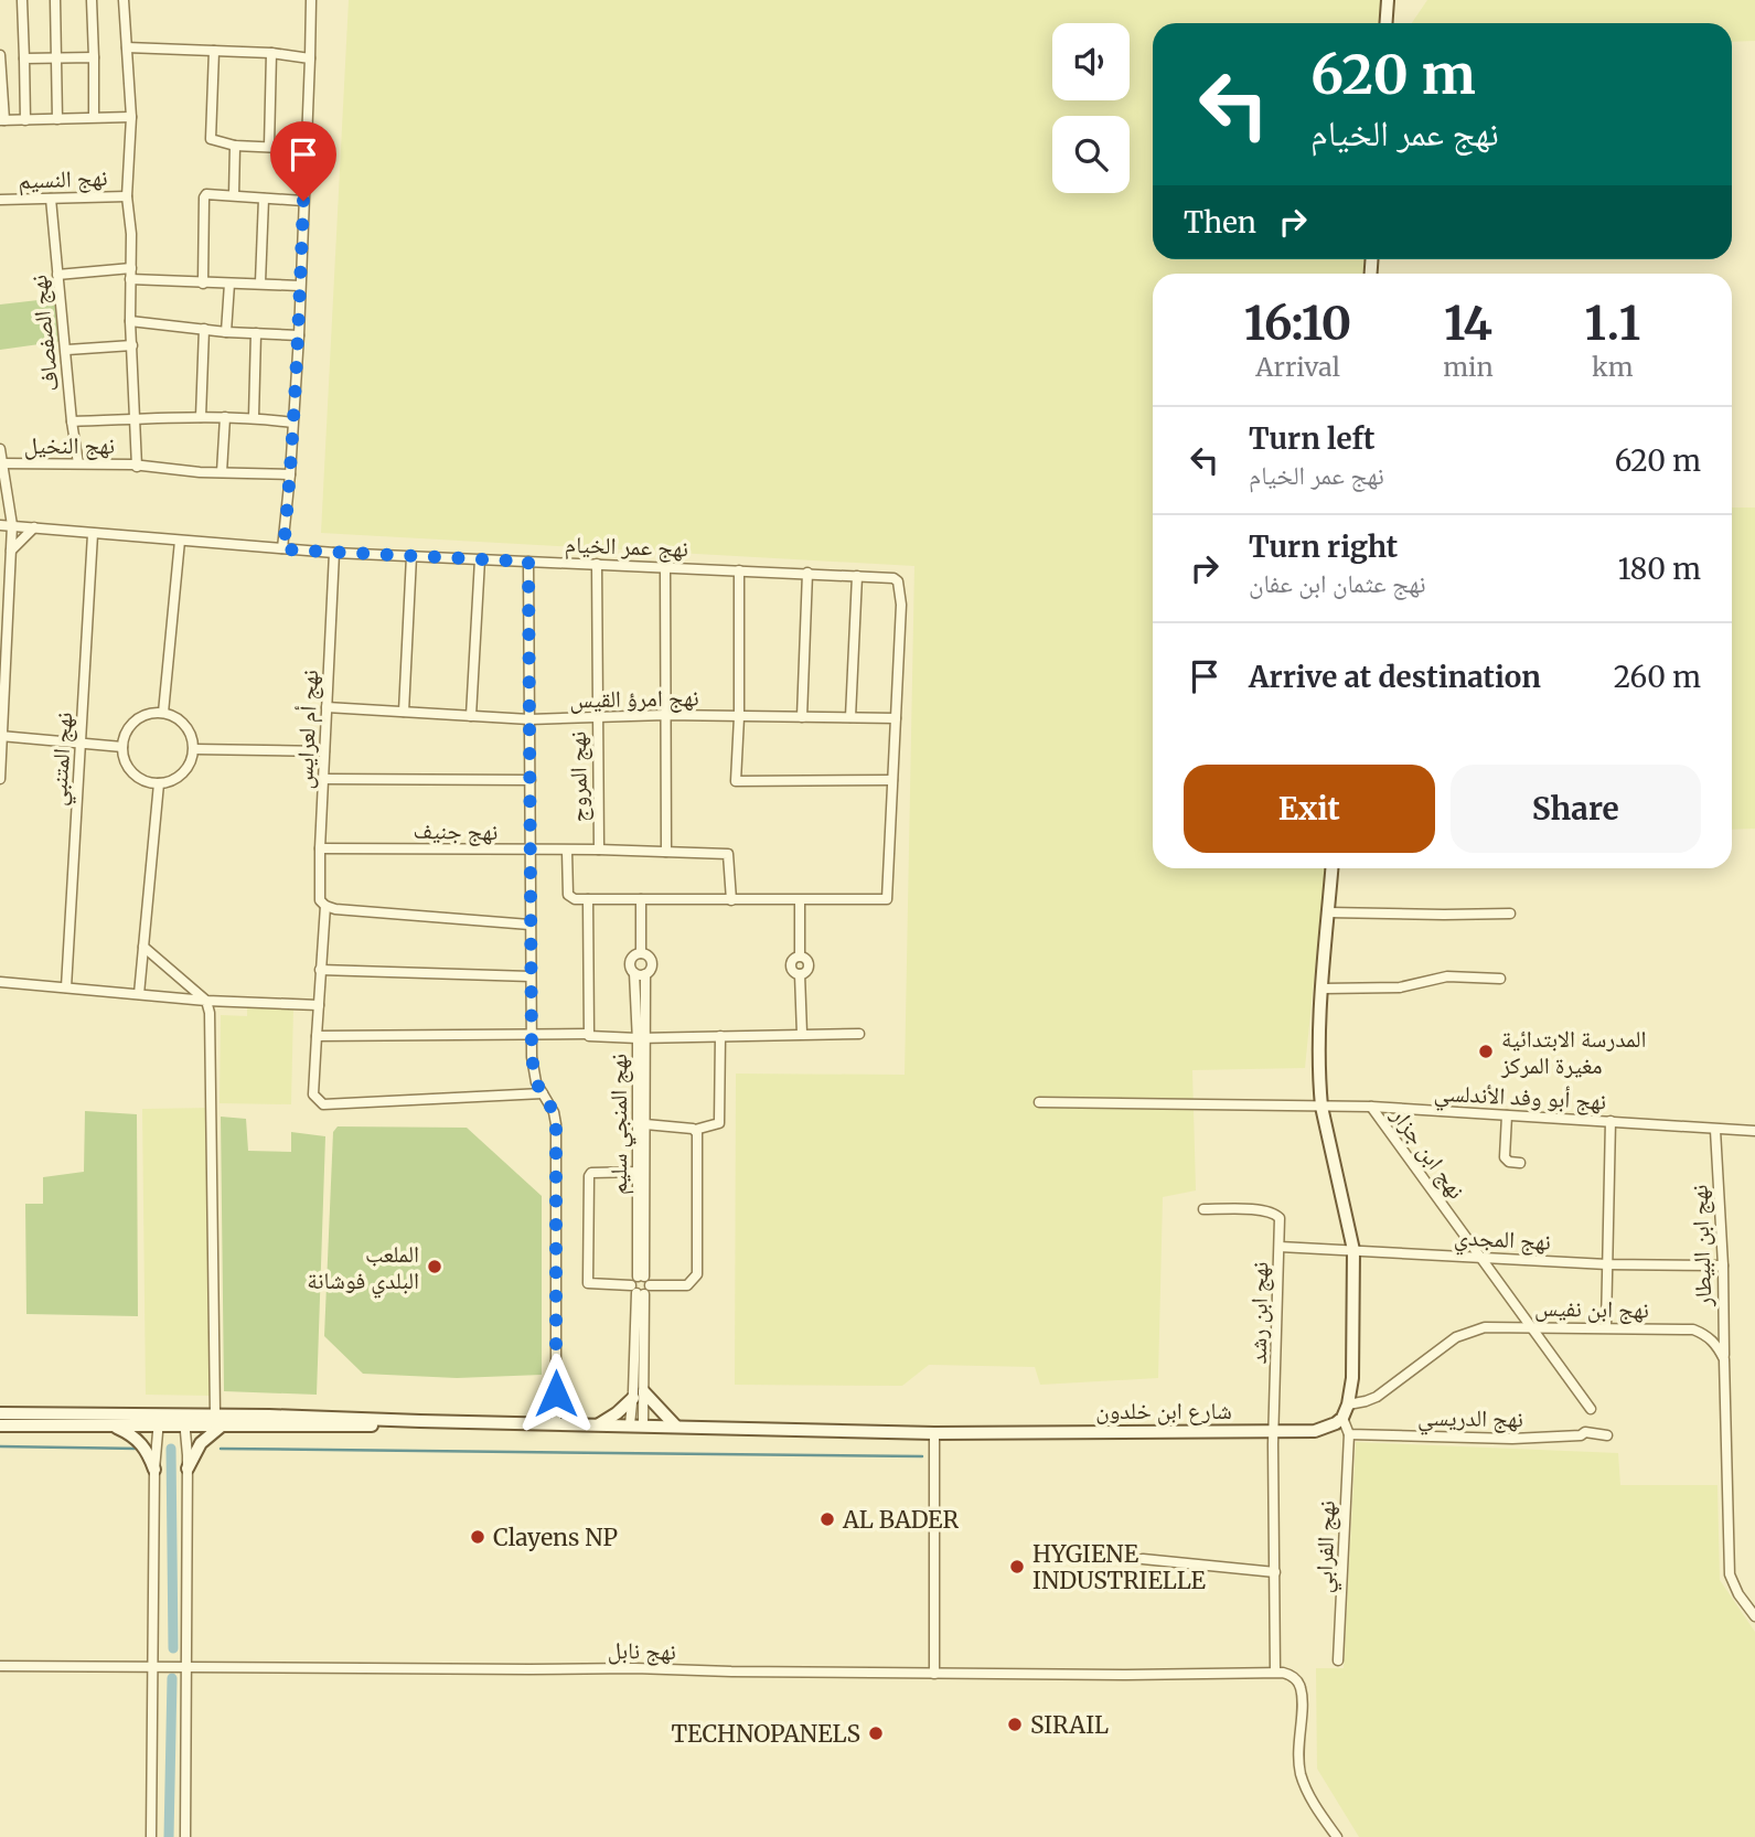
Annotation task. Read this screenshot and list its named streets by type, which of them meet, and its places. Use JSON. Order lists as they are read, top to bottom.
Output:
{
  "streets": {
    "street": [
      "نهج النسيم",
      "نهج الصفصاف",
      "نهج النخيل",
      "نهج عمر الخيام",
      "نهج امرؤ القيس",
      "نهج أم لعرايس",
      "نهج المتنبي",
      "نهج المروج",
      "نهج جنيف",
      "نهج أبو وفد الأندلسي",
      "نهج المنجي سليم",
      "نهج ابن جزار",
      "نهج المجدي",
      "نهج ابن البيطار",
      "نهج ابن نفيس",
      "نهج ابن رشد",
      "شارع ابن خلدون",
      "نهج الدريسي",
      "نهج الفرابي",
      "نهج نابل"
    ]
  },
  "crossings": [
    ["نهج النسيم", "نهج الصفصاف"],
    ["نهج الصفصاف", "نهج النخيل"],
    ["نهج عمر الخيام", "نهج امرؤ القيس"],
    ["نهج عمر الخيام", "نهج أم لعرايس"],
    ["نهج عمر الخيام", "نهج المتنبي"],
    ["نهج عمر الخيام", "نهج المروج"],
    ["نهج امرؤ القيس", "نهج أم لعرايس"],
    ["نهج امرؤ القيس", "نهج المروج"],
    ["نهج أم لعرايس", "نهج جنيف"],
    ["نهج المروج", "نهج جنيف"],
    ["نهج أبو وفد الأندلسي", "نهج ابن جزار"],
    ["نهج أبو وفد الأندلسي", "نهج ابن البيطار"],
    ["نهج المنجي سليم", "شارع ابن خلدون"],
    ["نهج ابن جزار", "نهج المجدي"],
    ["نهج ابن جزار", "نهج ابن نفيس"],
    ["نهج المجدي", "نهج ابن البيطار"],
    ["نهج المجدي", "نهج ابن رشد"],
    ["نهج ابن البيطار", "نهج ابن نفيس"],
    ["نهج ابن رشد", "شارع ابن خلدون"],
    ["نهج ابن رشد", "نهج نابل"],
    ["نهج الدريسي", "نهج الفرابي"]
  ],
  "places": [
    "المدرسة الابتدائية مغيرة المركز",
    "الملعب البلدي فوشانة",
    "AL BADER",
    "Clayens NP",
    "HYGIENE INDUSTRIELLE",
    "SIRAIL",
    "TECHNOPANELS"
  ],
  "page": {
    "turn": ["620 m", "نهج عمر الخيام"],
    "then": "Then",
    "eta": [
      "16:10",
      "Arrival",
      "14",
      "min",
      "1.1",
      "km"
    ],
    "list": [
      {
        "name": "Turn left",
        "note": "نهج عمر الخيام",
        "value": "620 m"
      },
      {
        "name": "Turn right",
        "note": "نهج عثمان ابن عفان",
        "value": "180 m"
      },
      {
        "name": "Arrive at destination",
        "value": "260 m"
      }
    ],
    "buttons": ["Exit", "Share"]
  }
}
